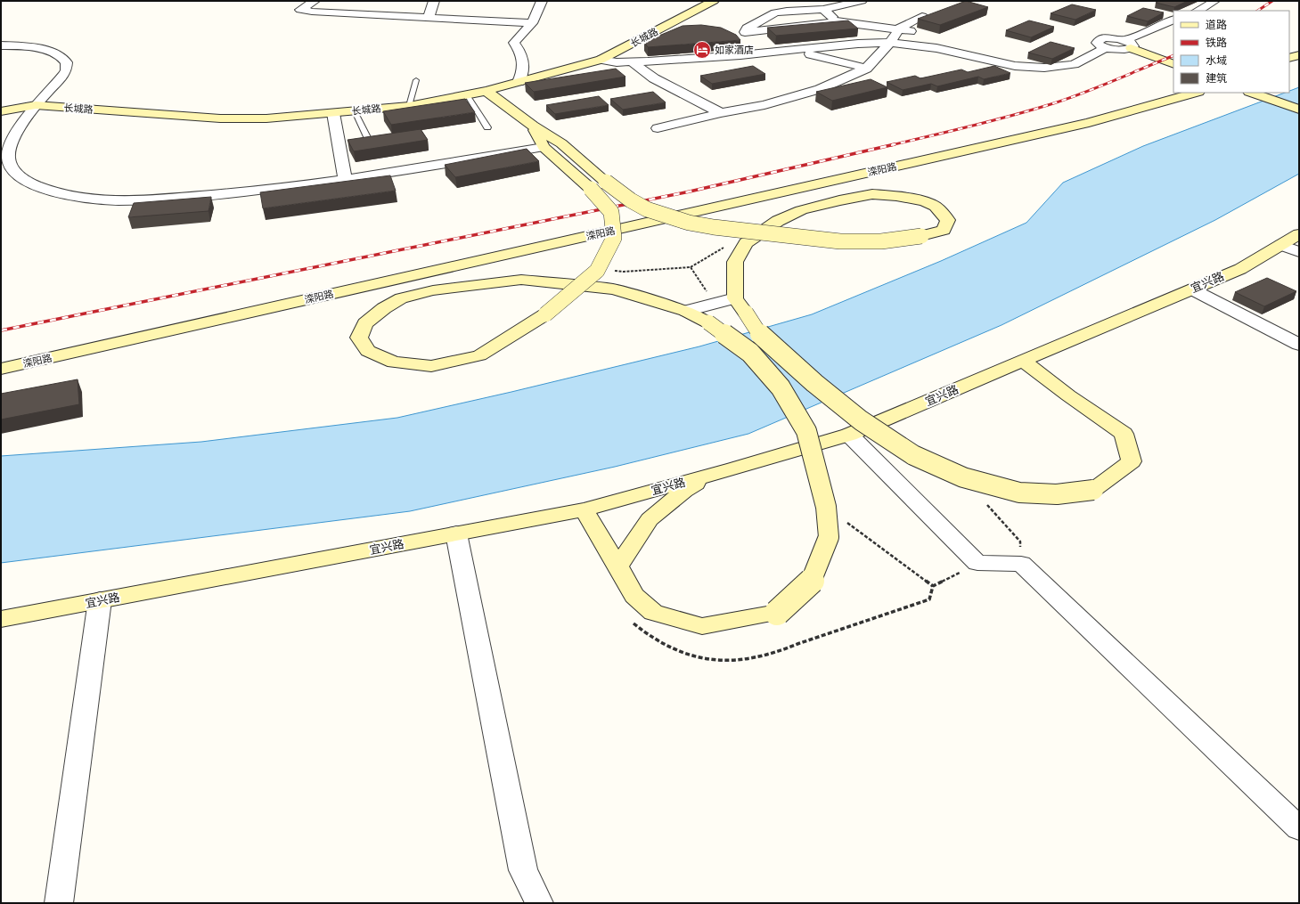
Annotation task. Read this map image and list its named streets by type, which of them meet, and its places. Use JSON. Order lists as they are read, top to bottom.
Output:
{
  "streets": {
    "street": ["长城路", "滦阳路", "宜兴路"]
  },
  "places": {
    "hotel": ["如家酒店"]
  },
  "legend": [
    "道路",
    "铁路",
    "水域",
    "建筑"
  ]
}
